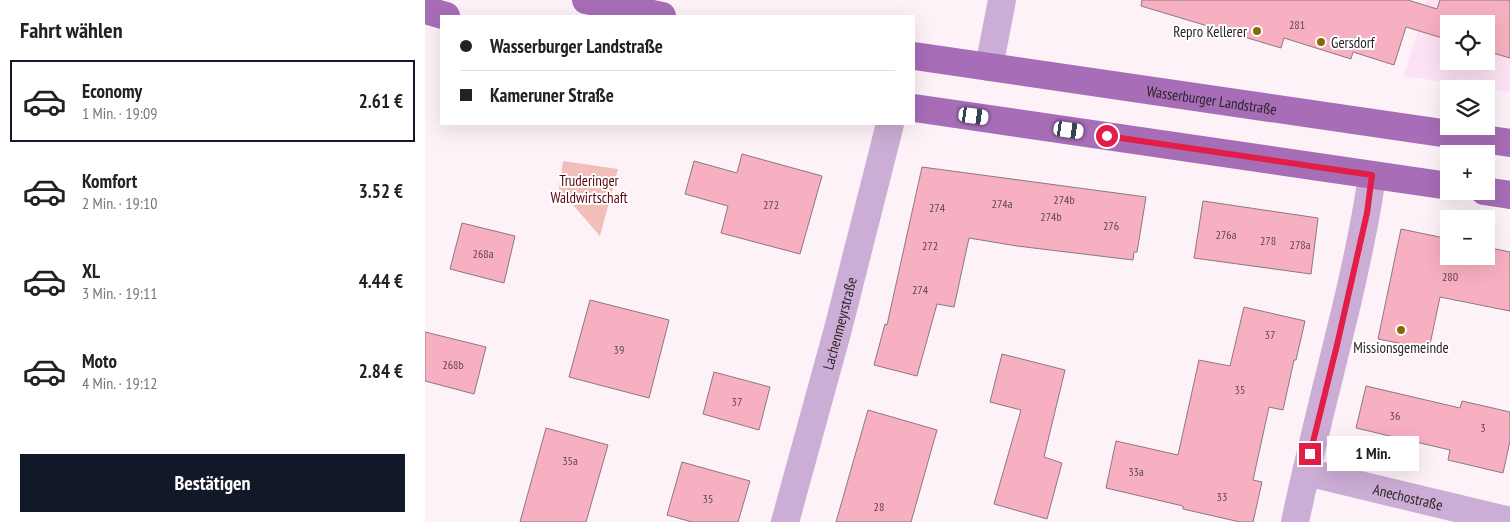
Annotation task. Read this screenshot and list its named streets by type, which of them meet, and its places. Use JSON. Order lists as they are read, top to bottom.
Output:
{
  "streets": {
    "main road": ["Wasserburger Landstraße"],
    "street": ["Lachenmeyrstraße", "Anechostraße"]
  },
  "parks": ["Truderinger Waldwirtschaft"],
  "places": ["Repro Kellerer", "Gersdorf", "Missionsgemeinde"],
  "house_numbers": [
    "281",
    "274b",
    "274a",
    "272",
    "274",
    "274b",
    "276",
    "276a",
    "278",
    "278a",
    "272",
    "268a",
    "280",
    "274",
    "37",
    "39",
    "268b",
    "35",
    "37",
    "36",
    "3",
    "35a",
    "33a",
    "33",
    "35",
    "28"
  ],
  "page": {
    "heading": "Fahrt wählen",
    "map_buttons": ["+", "−"],
    "banner": ["Wasserburger Landstraße", "Kameruner Straße"],
    "list": [
      {
        "name": "Economy",
        "note": "1 Min. · 19:09",
        "value": "2.61 €"
      },
      {
        "name": "Komfort",
        "note": "2 Min. · 19:10",
        "value": "3.52 €"
      },
      {
        "name": "XL",
        "note": "3 Min. · 19:11",
        "value": "4.44 €"
      },
      {
        "name": "Moto",
        "note": "4 Min. · 19:12",
        "value": "2.84 €"
      }
    ],
    "bubble": "1 Min.",
    "buttons": "Bestätigen"
  }
}
